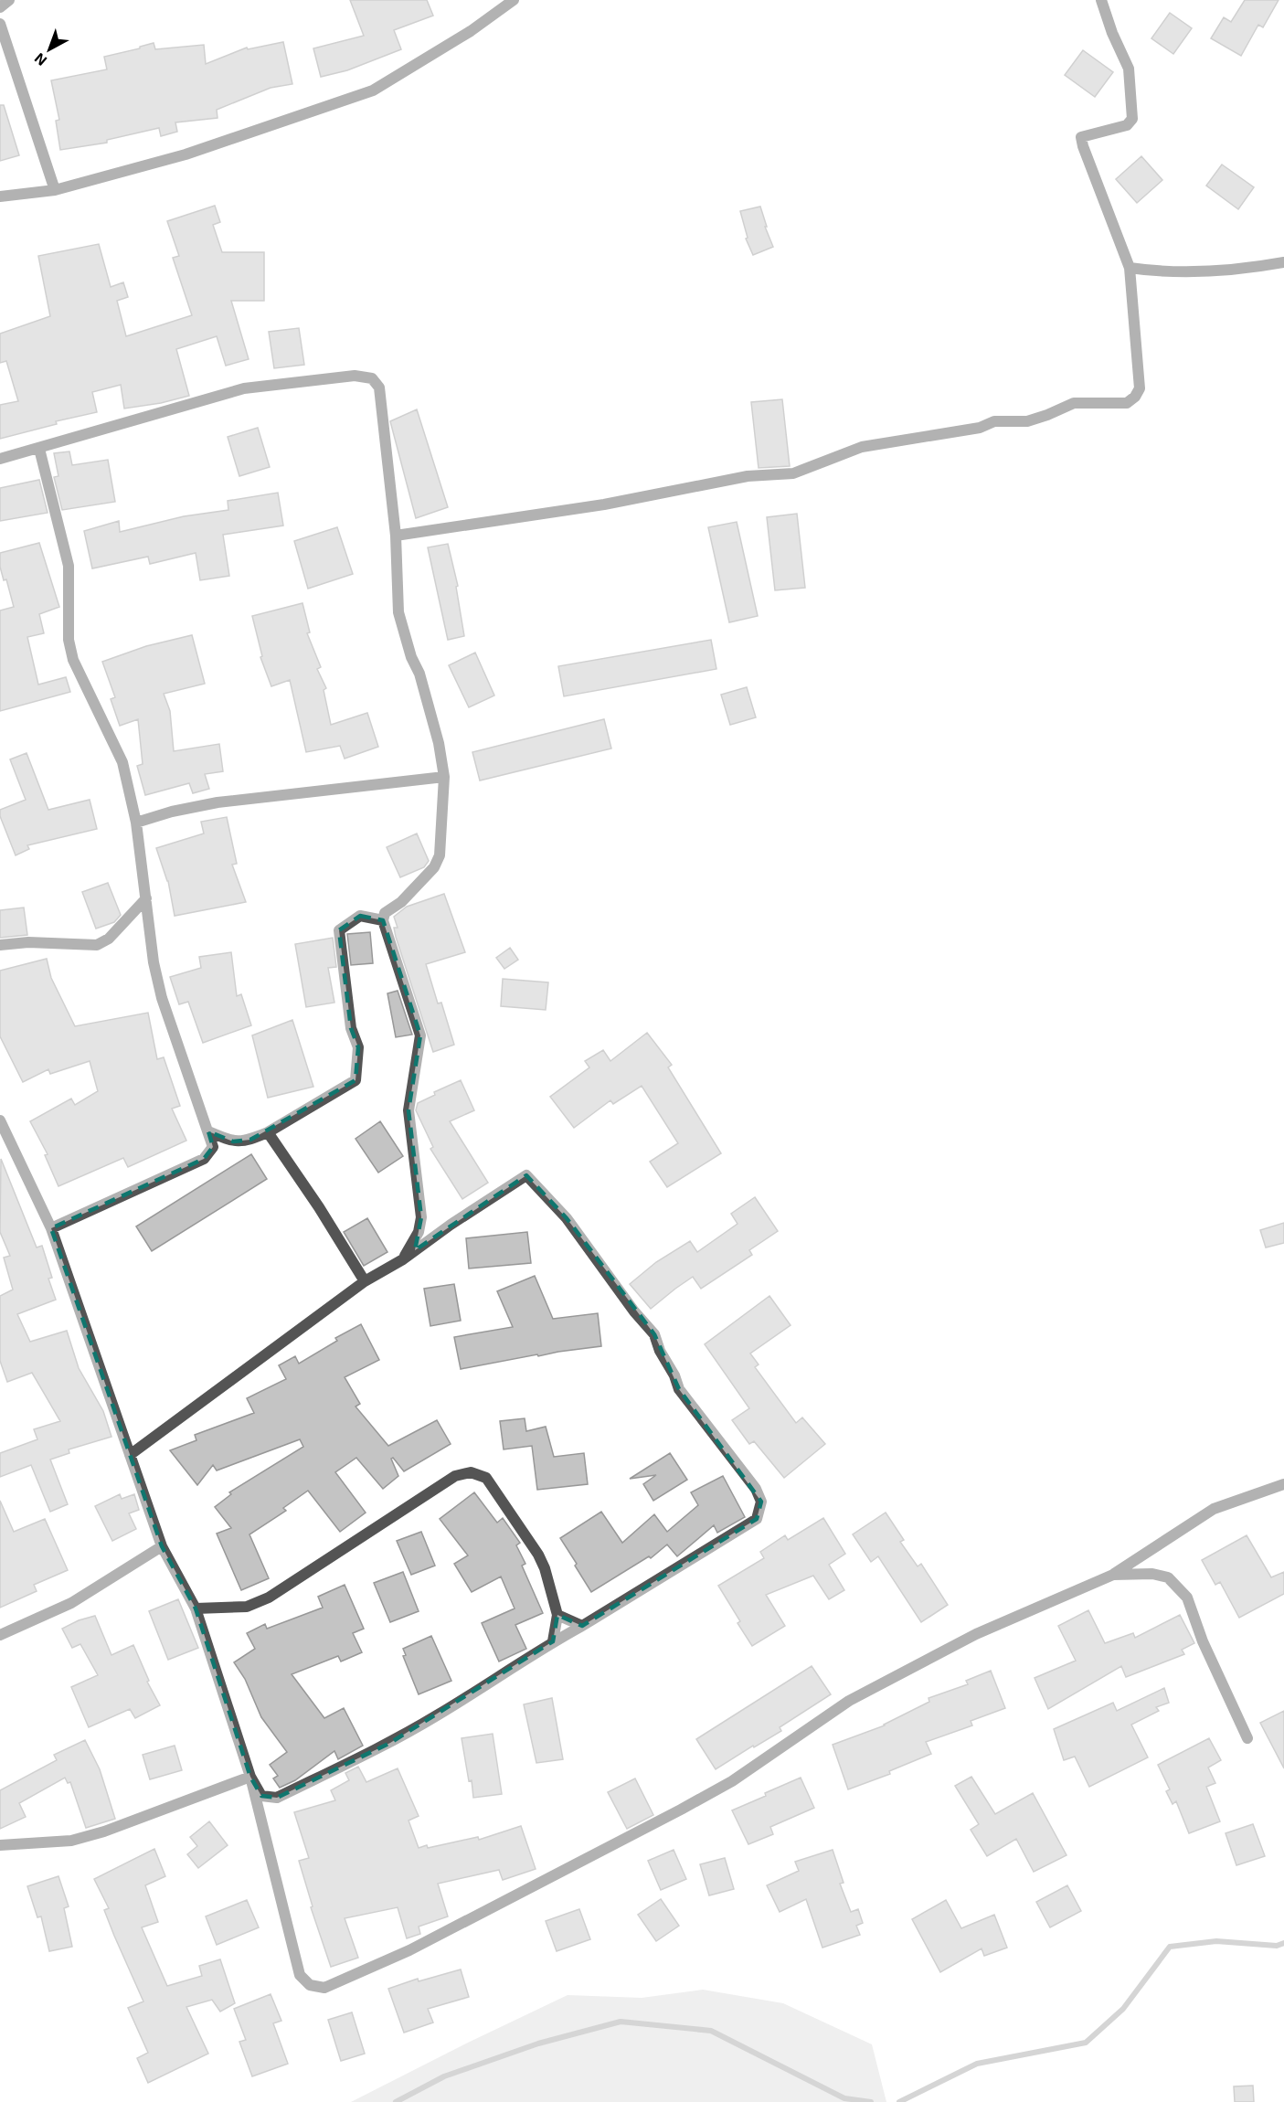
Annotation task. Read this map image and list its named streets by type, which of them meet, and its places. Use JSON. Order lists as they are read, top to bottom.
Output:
{
  "north": "bottom left"
}
